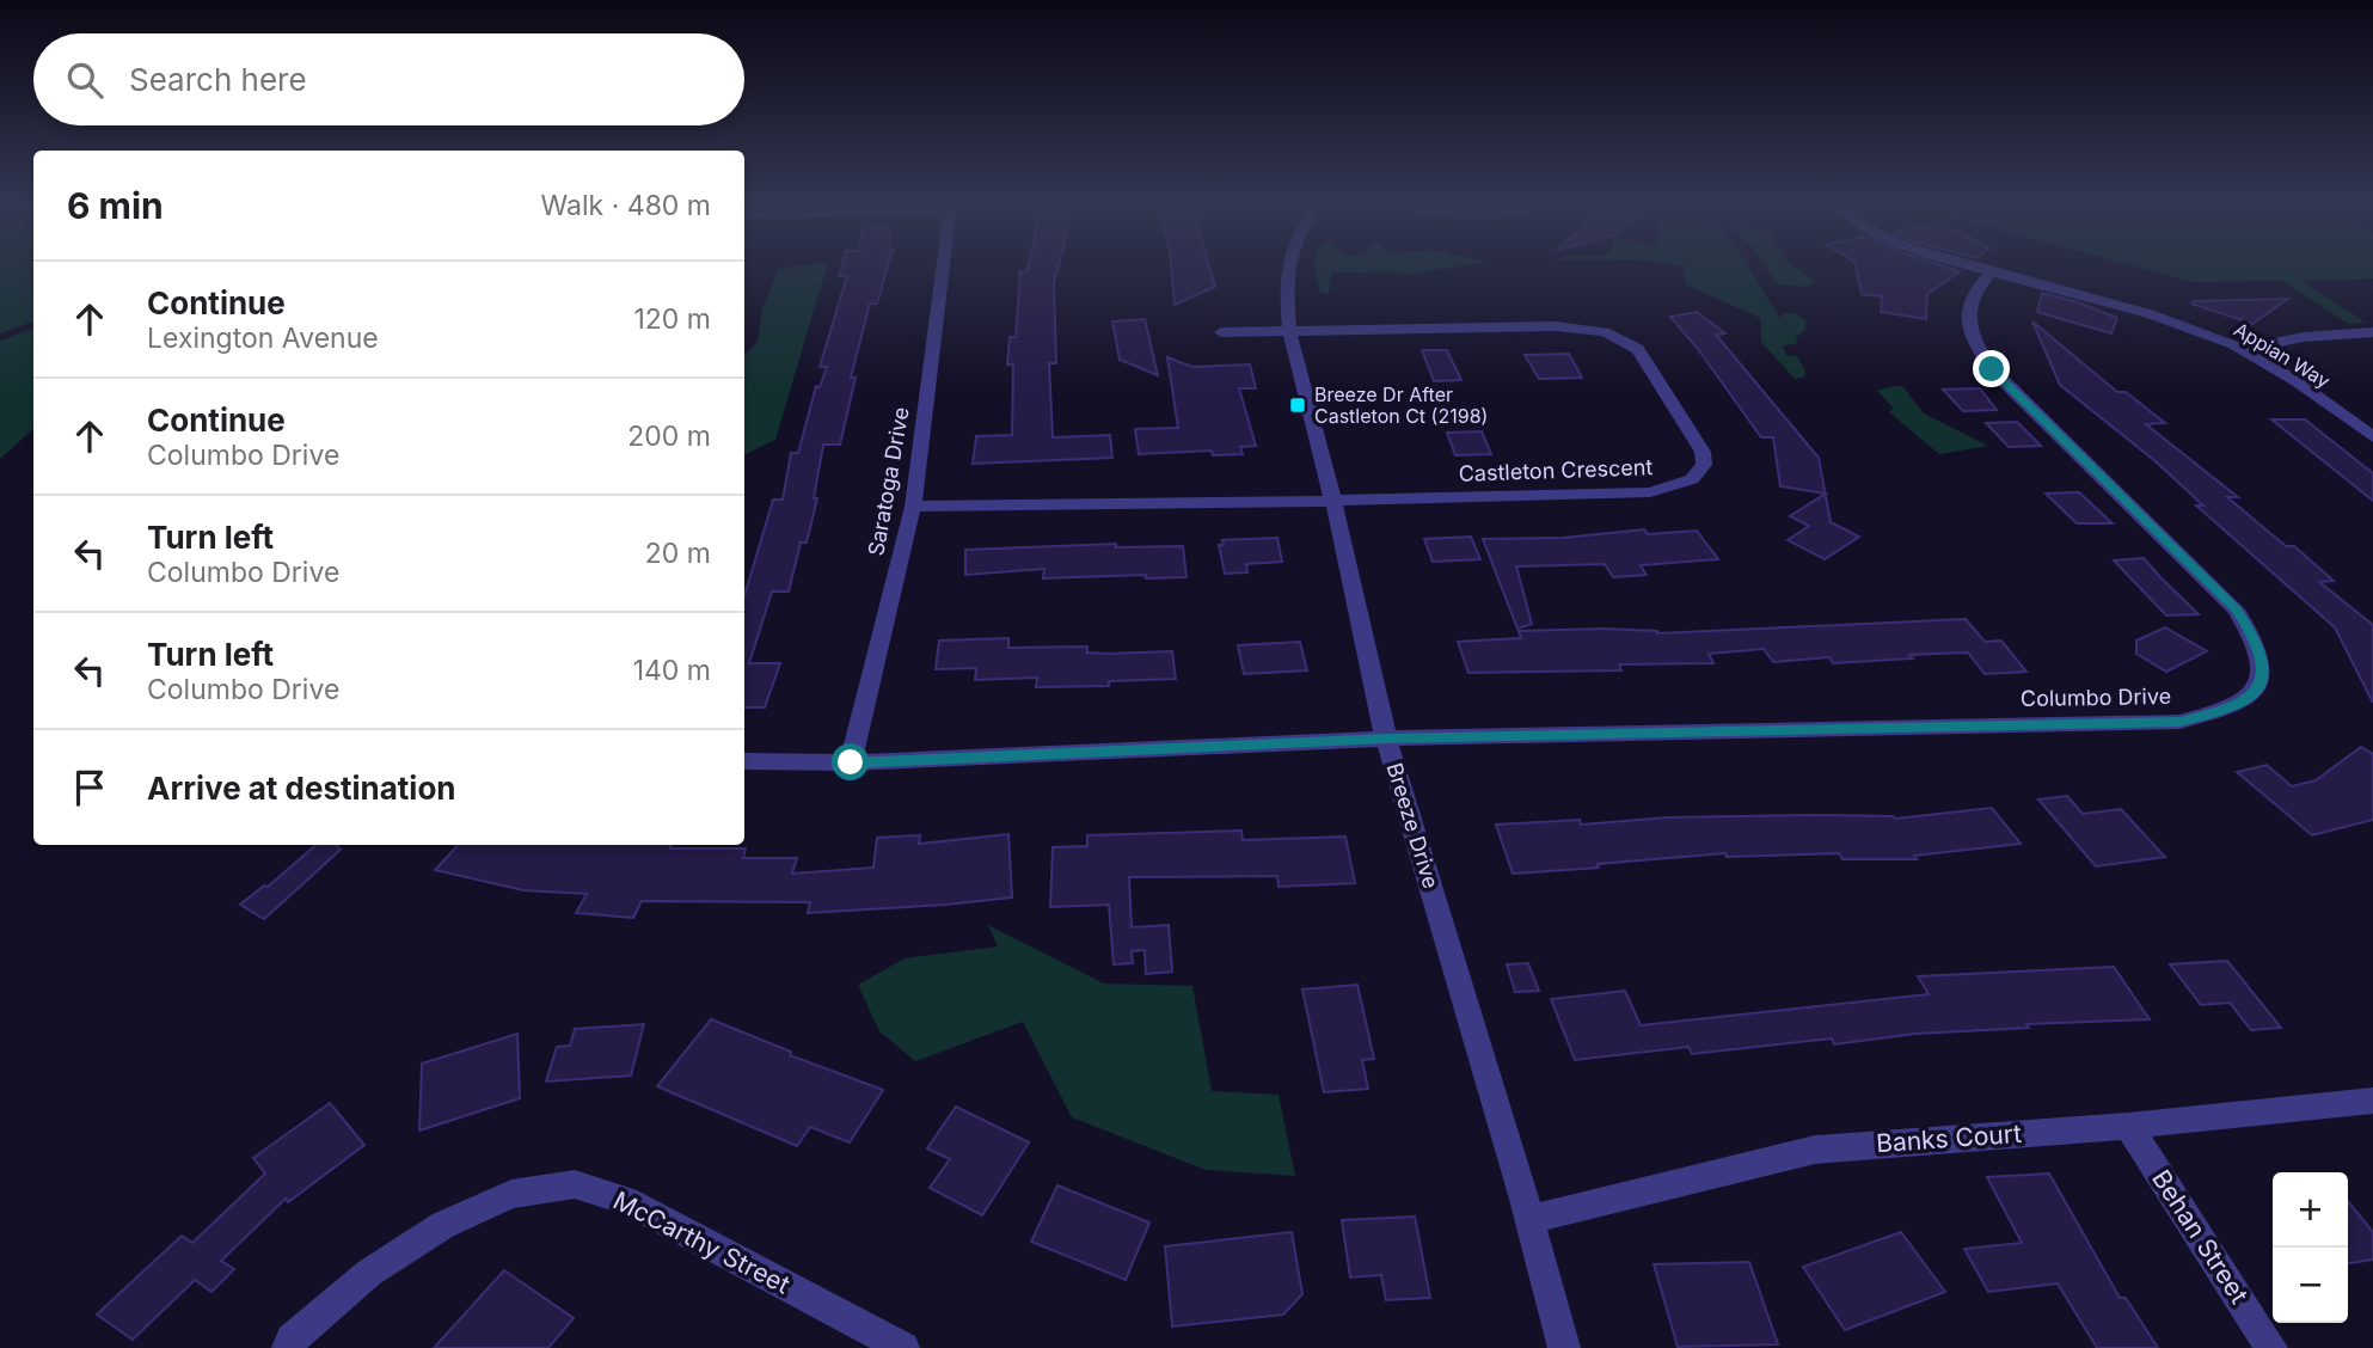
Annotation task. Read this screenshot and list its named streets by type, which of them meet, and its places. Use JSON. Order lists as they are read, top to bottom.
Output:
{
  "streets": {
    "street": [
      "Appian Way",
      "Castleton Crescent",
      "Saratoga Drive",
      "Columbo Drive",
      "Breeze Drive",
      "Banks Court",
      "Behan Street",
      "McCarthy Street"
    ]
  },
  "crossings": [
    ["Appian Way", "Columbo Drive"],
    ["Castleton Crescent", "Saratoga Drive"],
    ["Castleton Crescent", "Breeze Drive"],
    ["Columbo Drive", "Breeze Drive"],
    ["Breeze Drive", "Banks Court"],
    ["Banks Court", "Behan Street"]
  ],
  "places": {
    "transit": ["Breeze Dr After Castleton Ct (2198)"]
  },
  "page": {
    "search": "Search here",
    "heading": ["6 min", "Walk · 480 m"],
    "list": [
      ["Continue", "Lexington Avenue", "120 m"],
      ["Continue", "Columbo Drive", "200 m"],
      ["Turn left", "Columbo Drive", "20 m"],
      ["Turn left", "Columbo Drive", "140 m"],
      "Arrive at destination"
    ],
    "map_buttons": ["+", "−"]
  }
}
